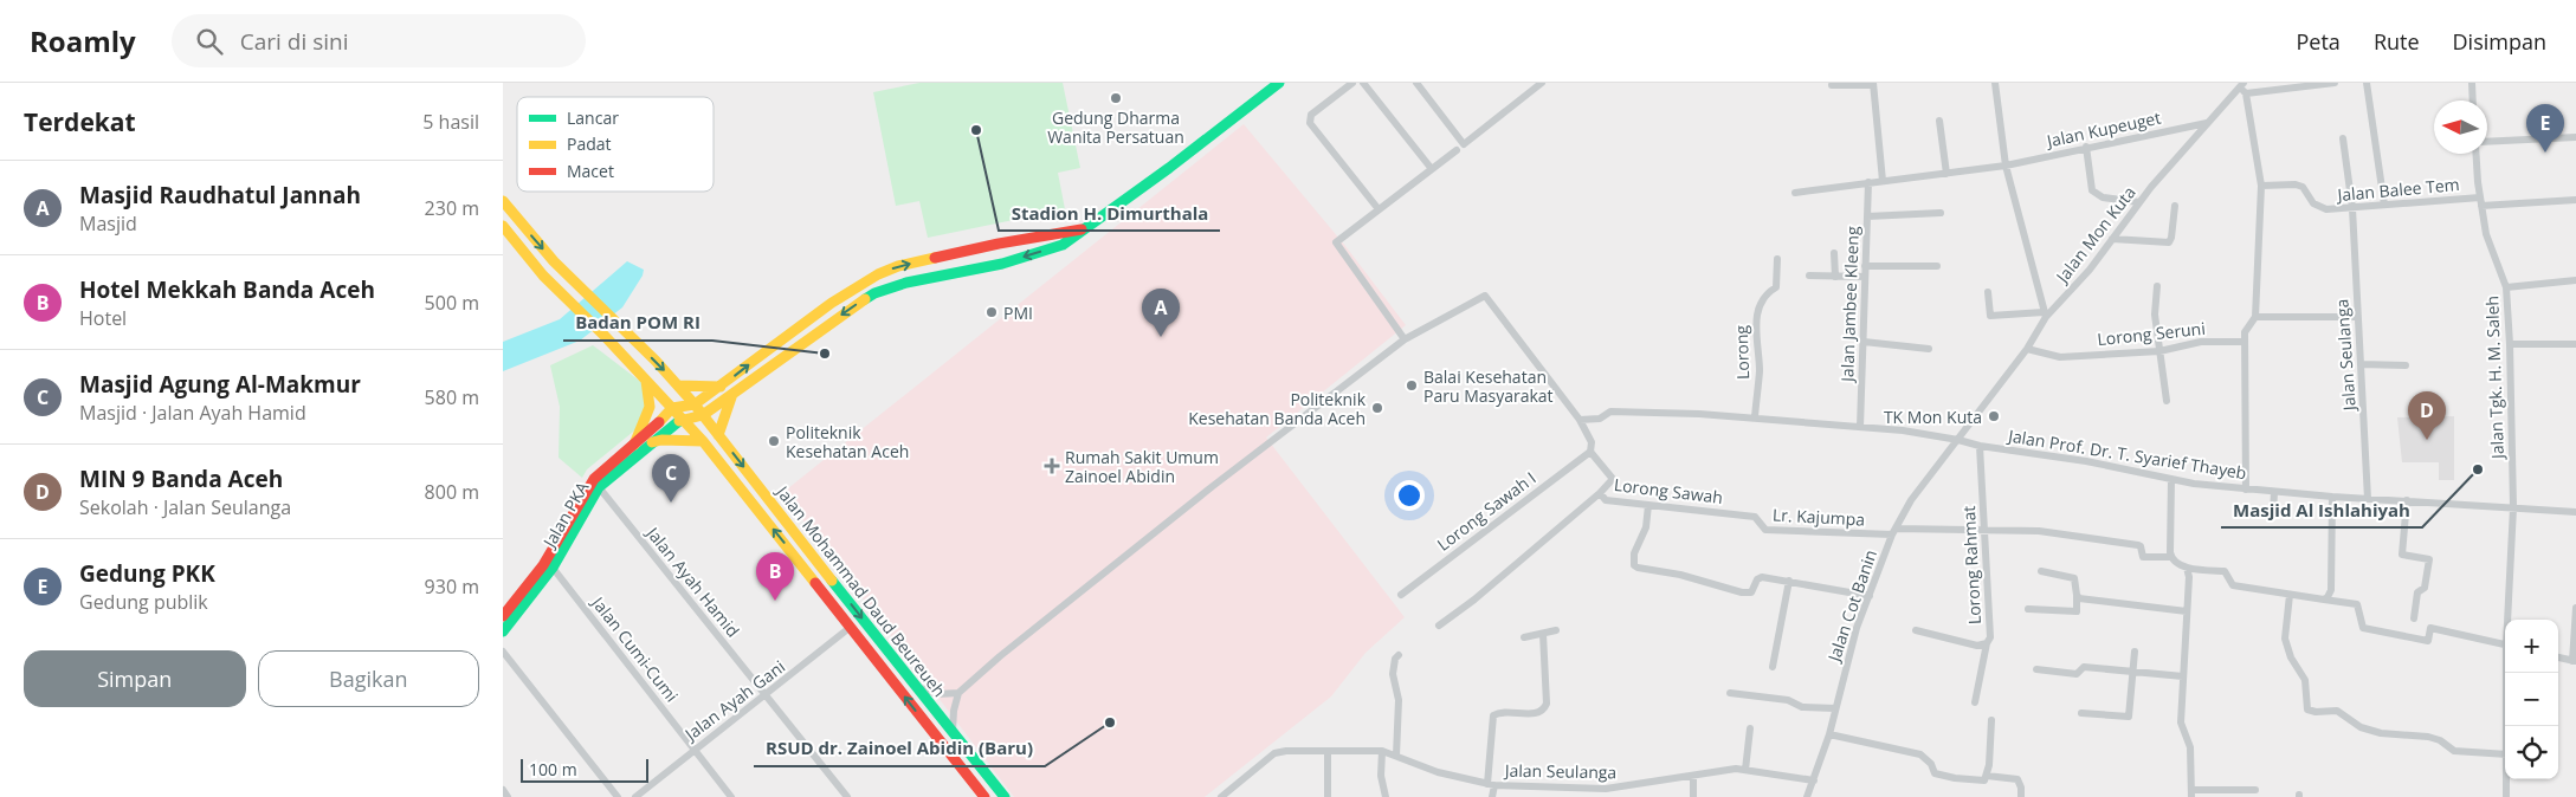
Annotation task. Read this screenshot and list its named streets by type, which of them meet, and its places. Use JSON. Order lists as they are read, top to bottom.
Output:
{
  "streets": {
    "main road": ["Jalan PKA", "Jalan Mohammad Daud Beureueh"],
    "street": [
      "Jalan Kupeuget",
      "Jalan Balee Tem",
      "Jalan Mon Kuta",
      "Jalan Jambee Kleeng",
      "Lorong Seruni",
      "Lorong",
      "Jalan Seulanga",
      "Jalan Tgk. H. M. Saleh",
      "Jalan Prof. Dr. T. Syarief Thayeb",
      "Lorong Sawah",
      "Lorong Sawah I",
      "Lr. Kajumpa",
      "Lorong Rahmat",
      "Jalan Ayah Hamid",
      "Jalan Cot Banin",
      "Jalan Cumi-Cumi",
      "Jalan Ayah Gani"
    ]
  },
  "crossings": [
    ["Jalan Kupeuget", "Jalan Mon Kuta"],
    ["Jalan Kupeuget", "Jalan Jambee Kleeng"],
    ["Jalan Balee Tem", "Jalan Seulanga"],
    ["Jalan Balee Tem", "Jalan Tgk. H. M. Saleh"],
    ["Jalan Mon Kuta", "Lorong Seruni"],
    ["Jalan Mon Kuta", "Jalan Prof. Dr. T. Syarief Thayeb"],
    ["Jalan Mon Kuta", "Jalan Cot Banin"],
    ["Jalan Jambee Kleeng", "Jalan Prof. Dr. T. Syarief Thayeb"],
    ["Lorong", "Jalan Prof. Dr. T. Syarief Thayeb"],
    ["Jalan Seulanga", "Jalan Prof. Dr. T. Syarief Thayeb"],
    ["Jalan Seulanga", "Jalan Cot Banin"],
    ["Jalan Tgk. H. M. Saleh", "Jalan Prof. Dr. T. Syarief Thayeb"],
    ["Jalan Prof. Dr. T. Syarief Thayeb", "Lorong Sawah"],
    ["Jalan Prof. Dr. T. Syarief Thayeb", "Lorong Rahmat"],
    ["Jalan Prof. Dr. T. Syarief Thayeb", "Jalan Cot Banin"],
    ["Lorong Sawah", "Lorong Sawah I"],
    ["Lorong Sawah", "Lr. Kajumpa"],
    ["Jalan PKA", "Jalan Ayah Hamid"],
    ["Jalan PKA", "Jalan Mohammad Daud Beureueh"],
    ["Jalan PKA", "Jalan Cumi-Cumi"],
    ["Lr. Kajumpa", "Lorong Rahmat"],
    ["Lr. Kajumpa", "Jalan Cot Banin"],
    ["Jalan Ayah Hamid", "Jalan Ayah Gani"],
    ["Jalan Mohammad Daud Beureueh", "Jalan Ayah Gani"],
    ["Jalan Cumi-Cumi", "Jalan Ayah Gani"]
  ],
  "places": {
    "other": [
      "Gedung Dharma Wanita Persatuan",
      "Stadion H. Dimurthala",
      "PMI",
      "Badan POM RI",
      "Balai Kesehatan Paru Masyarakat",
      "Politeknik Kesehatan Banda Aceh",
      "TK Mon Kuta",
      "Politeknik Kesehatan Aceh",
      "Masjid Al Ishlahiyah",
      "RSUD dr. Zainoel Abidin (Baru)"
    ],
    "health": ["Rumah Sakit Umum Zainoel Abidin"]
  },
  "legend": ["Lancar", "Padat", "Macet"],
  "scale_bar": "100 m",
  "north": "left",
  "page": {
    "header": "Roamly",
    "search": "Cari di sini",
    "nav": ["Peta", "Rute", "Disimpan"],
    "heading": ["Terdekat", "5 hasil"],
    "pins": [
      "E",
      "A",
      "D",
      "C",
      "B"
    ],
    "list": [
      {
        "mark": "A",
        "name": "Masjid Raudhatul Jannah",
        "note": "Masjid",
        "value": "230 m"
      },
      {
        "mark": "B",
        "name": "Hotel Mekkah Banda Aceh",
        "note": "Hotel",
        "value": "500 m"
      },
      {
        "mark": "C",
        "name": "Masjid Agung Al-Makmur",
        "note": "Masjid · Jalan Ayah Hamid",
        "value": "580 m"
      },
      {
        "mark": "D",
        "name": "MIN 9 Banda Aceh",
        "note": "Sekolah · Jalan Seulanga",
        "value": "800 m"
      },
      {
        "mark": "E",
        "name": "Gedung PKK",
        "note": "Gedung publik",
        "value": "930 m"
      }
    ],
    "map_buttons": ["+", "−"],
    "buttons": ["Simpan", "Bagikan"],
    "scale": "100 m"
  }
}
